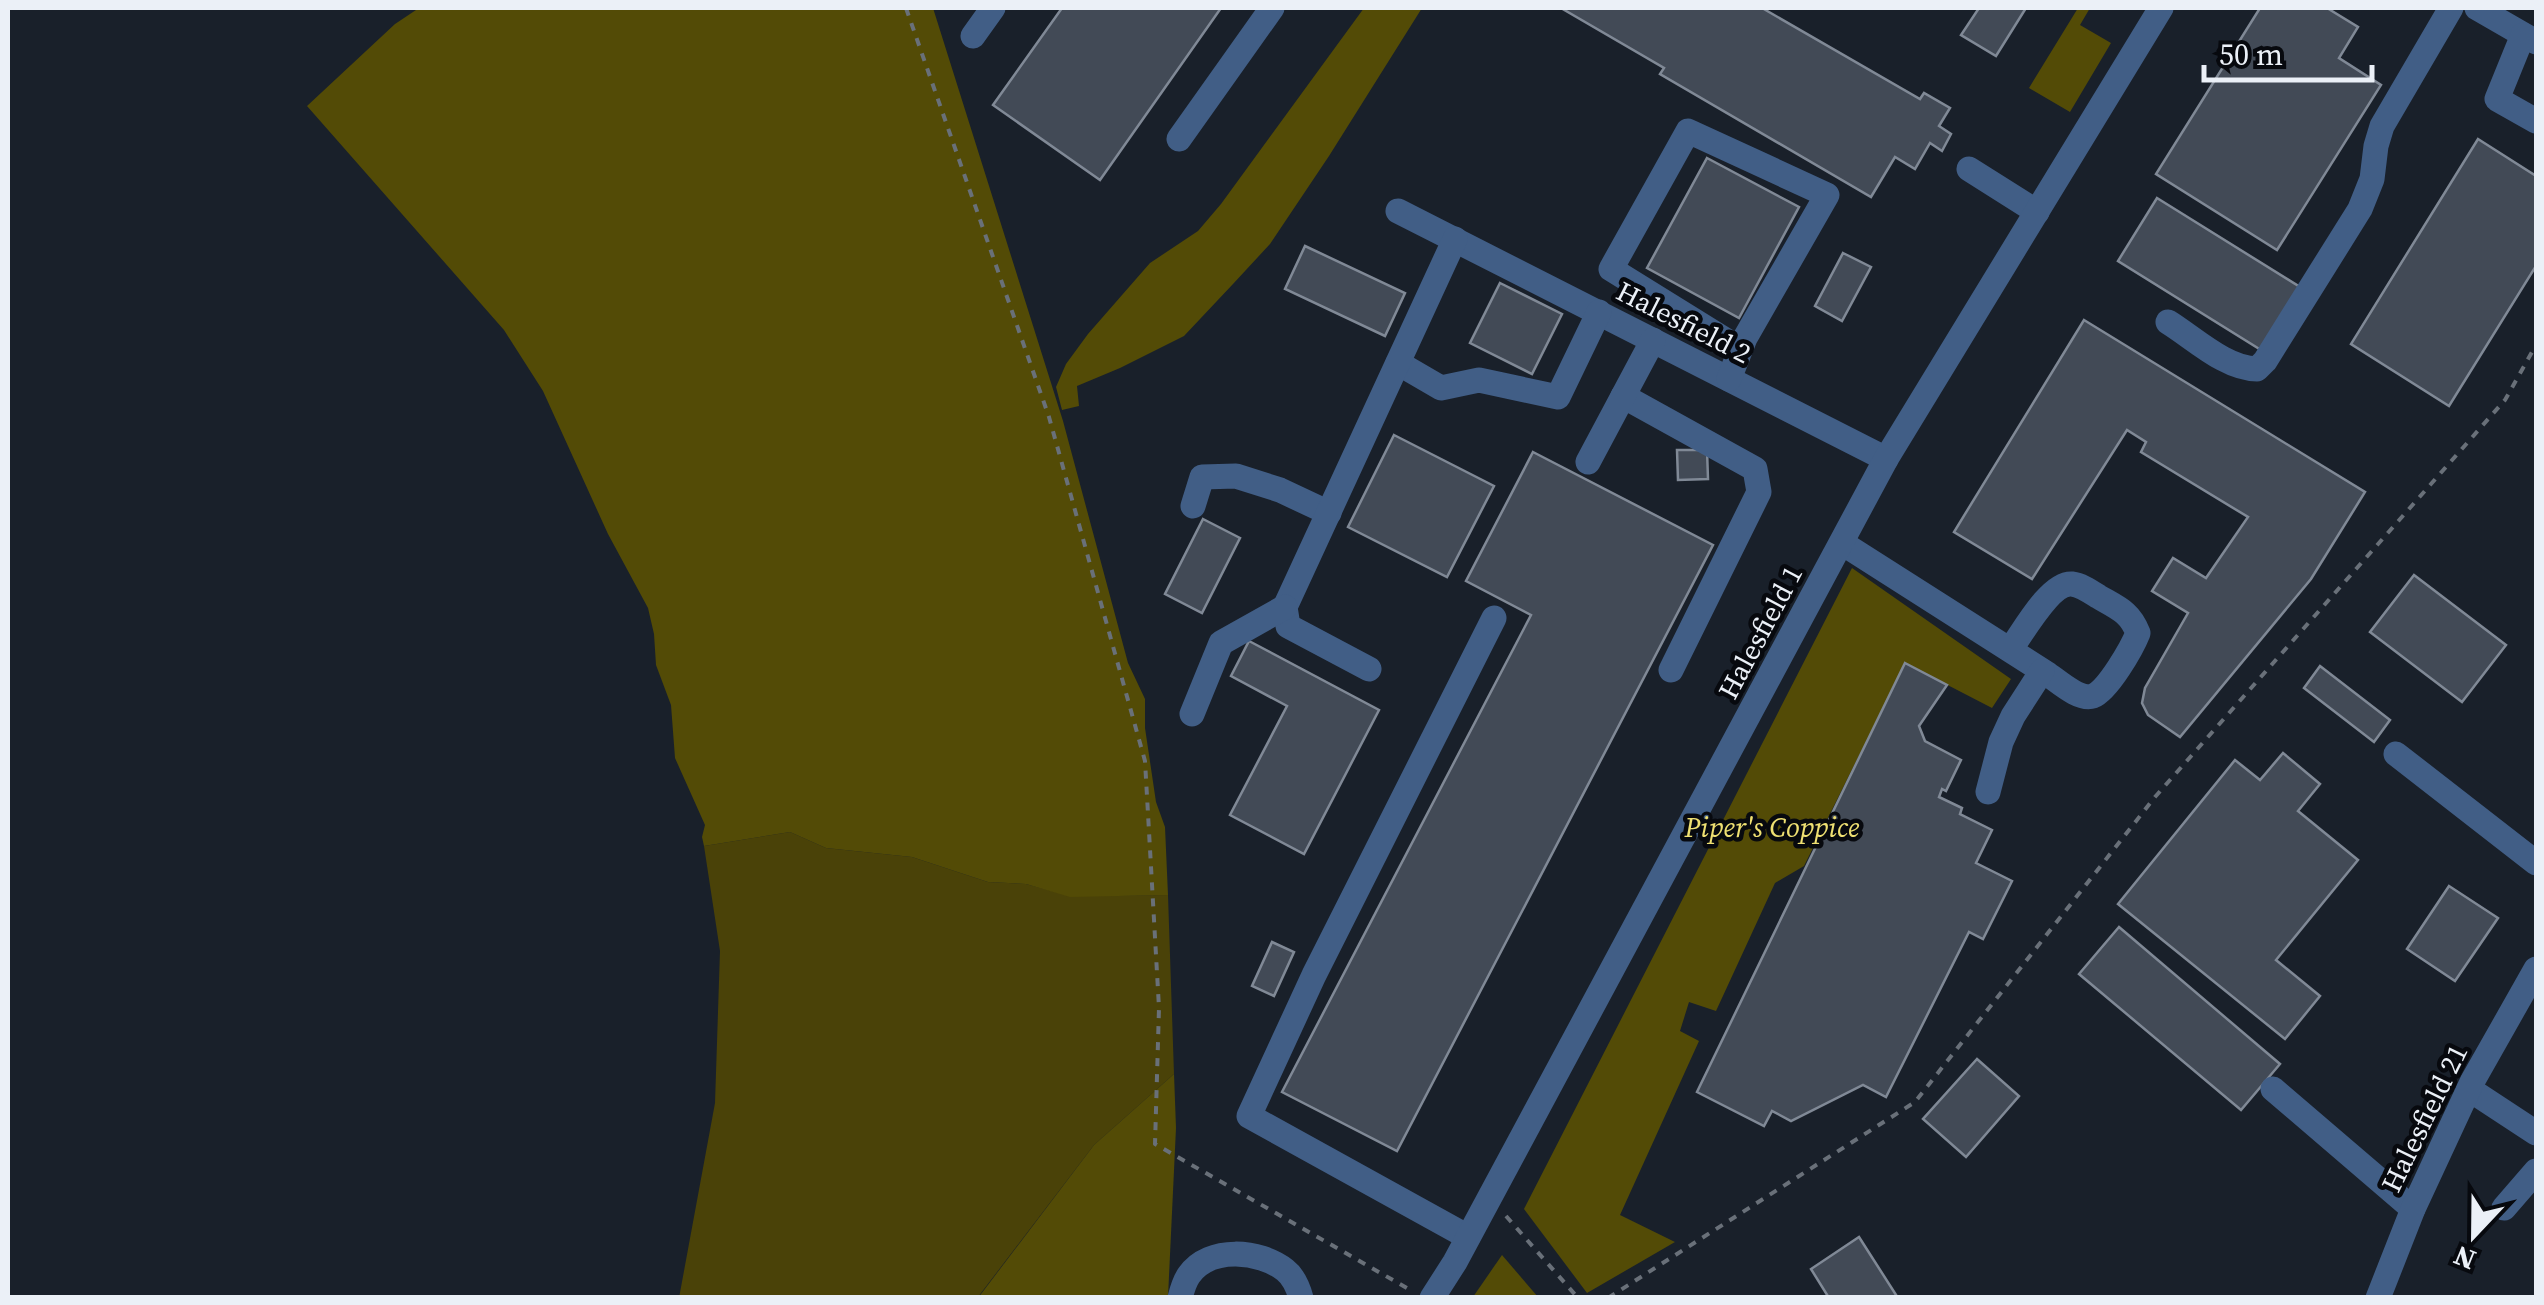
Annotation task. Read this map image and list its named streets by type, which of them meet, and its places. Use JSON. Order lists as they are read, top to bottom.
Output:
{
  "streets": {
    "street": ["Halesfield 2", "Halesfield 1", "Halesfield 21"]
  },
  "crossings": [
    ["Halesfield 2", "Halesfield 1"]
  ],
  "parks": ["Piper's Coppice"],
  "scale_bar": "50 m",
  "north": "bottom"
}
